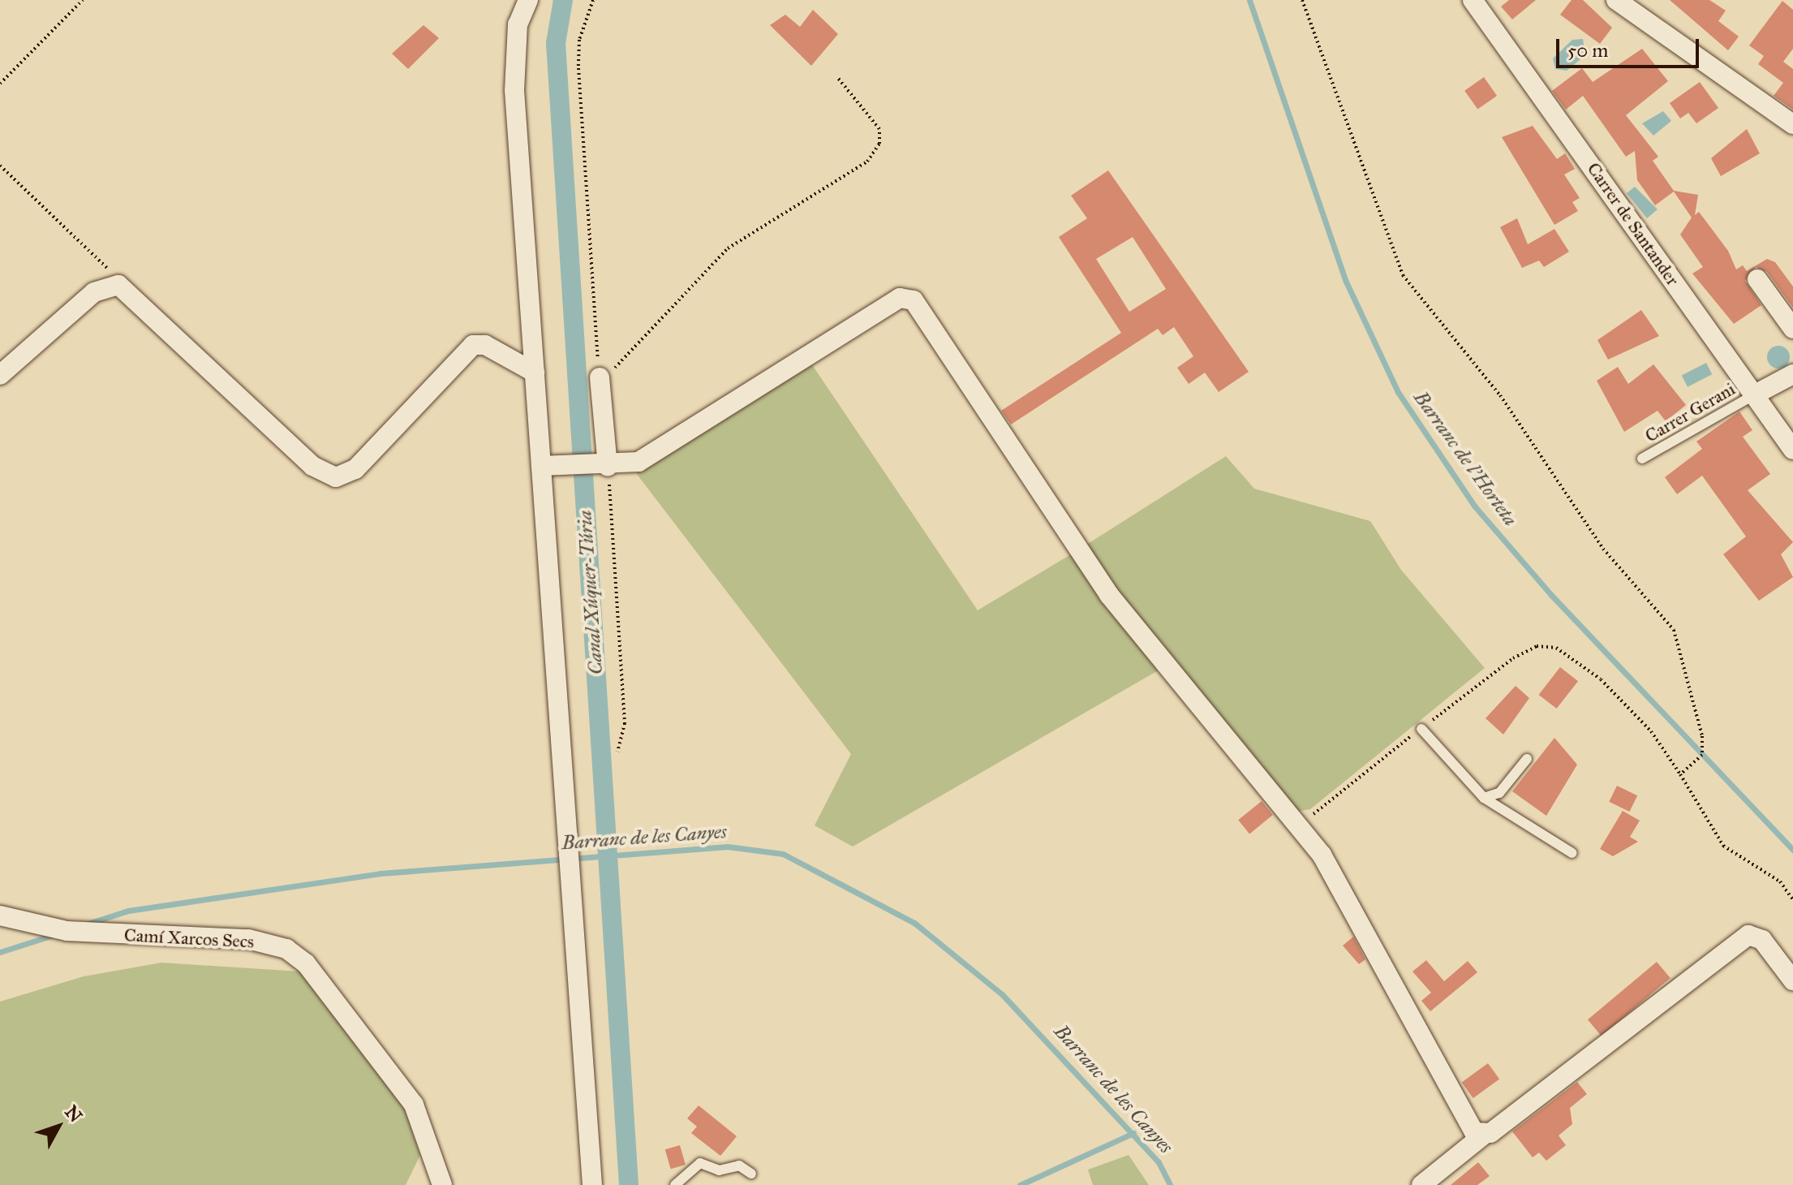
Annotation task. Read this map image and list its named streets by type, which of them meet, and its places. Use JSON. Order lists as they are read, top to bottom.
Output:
{
  "streets": {
    "street": ["Carrer de Santander", "Camí Xarcos Secs"],
    "lane": ["Carrer Gerani"]
  },
  "crossings": [
    ["Carrer de Santander", "Carrer Gerani"]
  ],
  "water": ["Barranc de l'Horteta", "Canal Xúquer-Túria", "Barranc de les Canyes"],
  "scale_bar": "50 m",
  "north": "top right"
}
